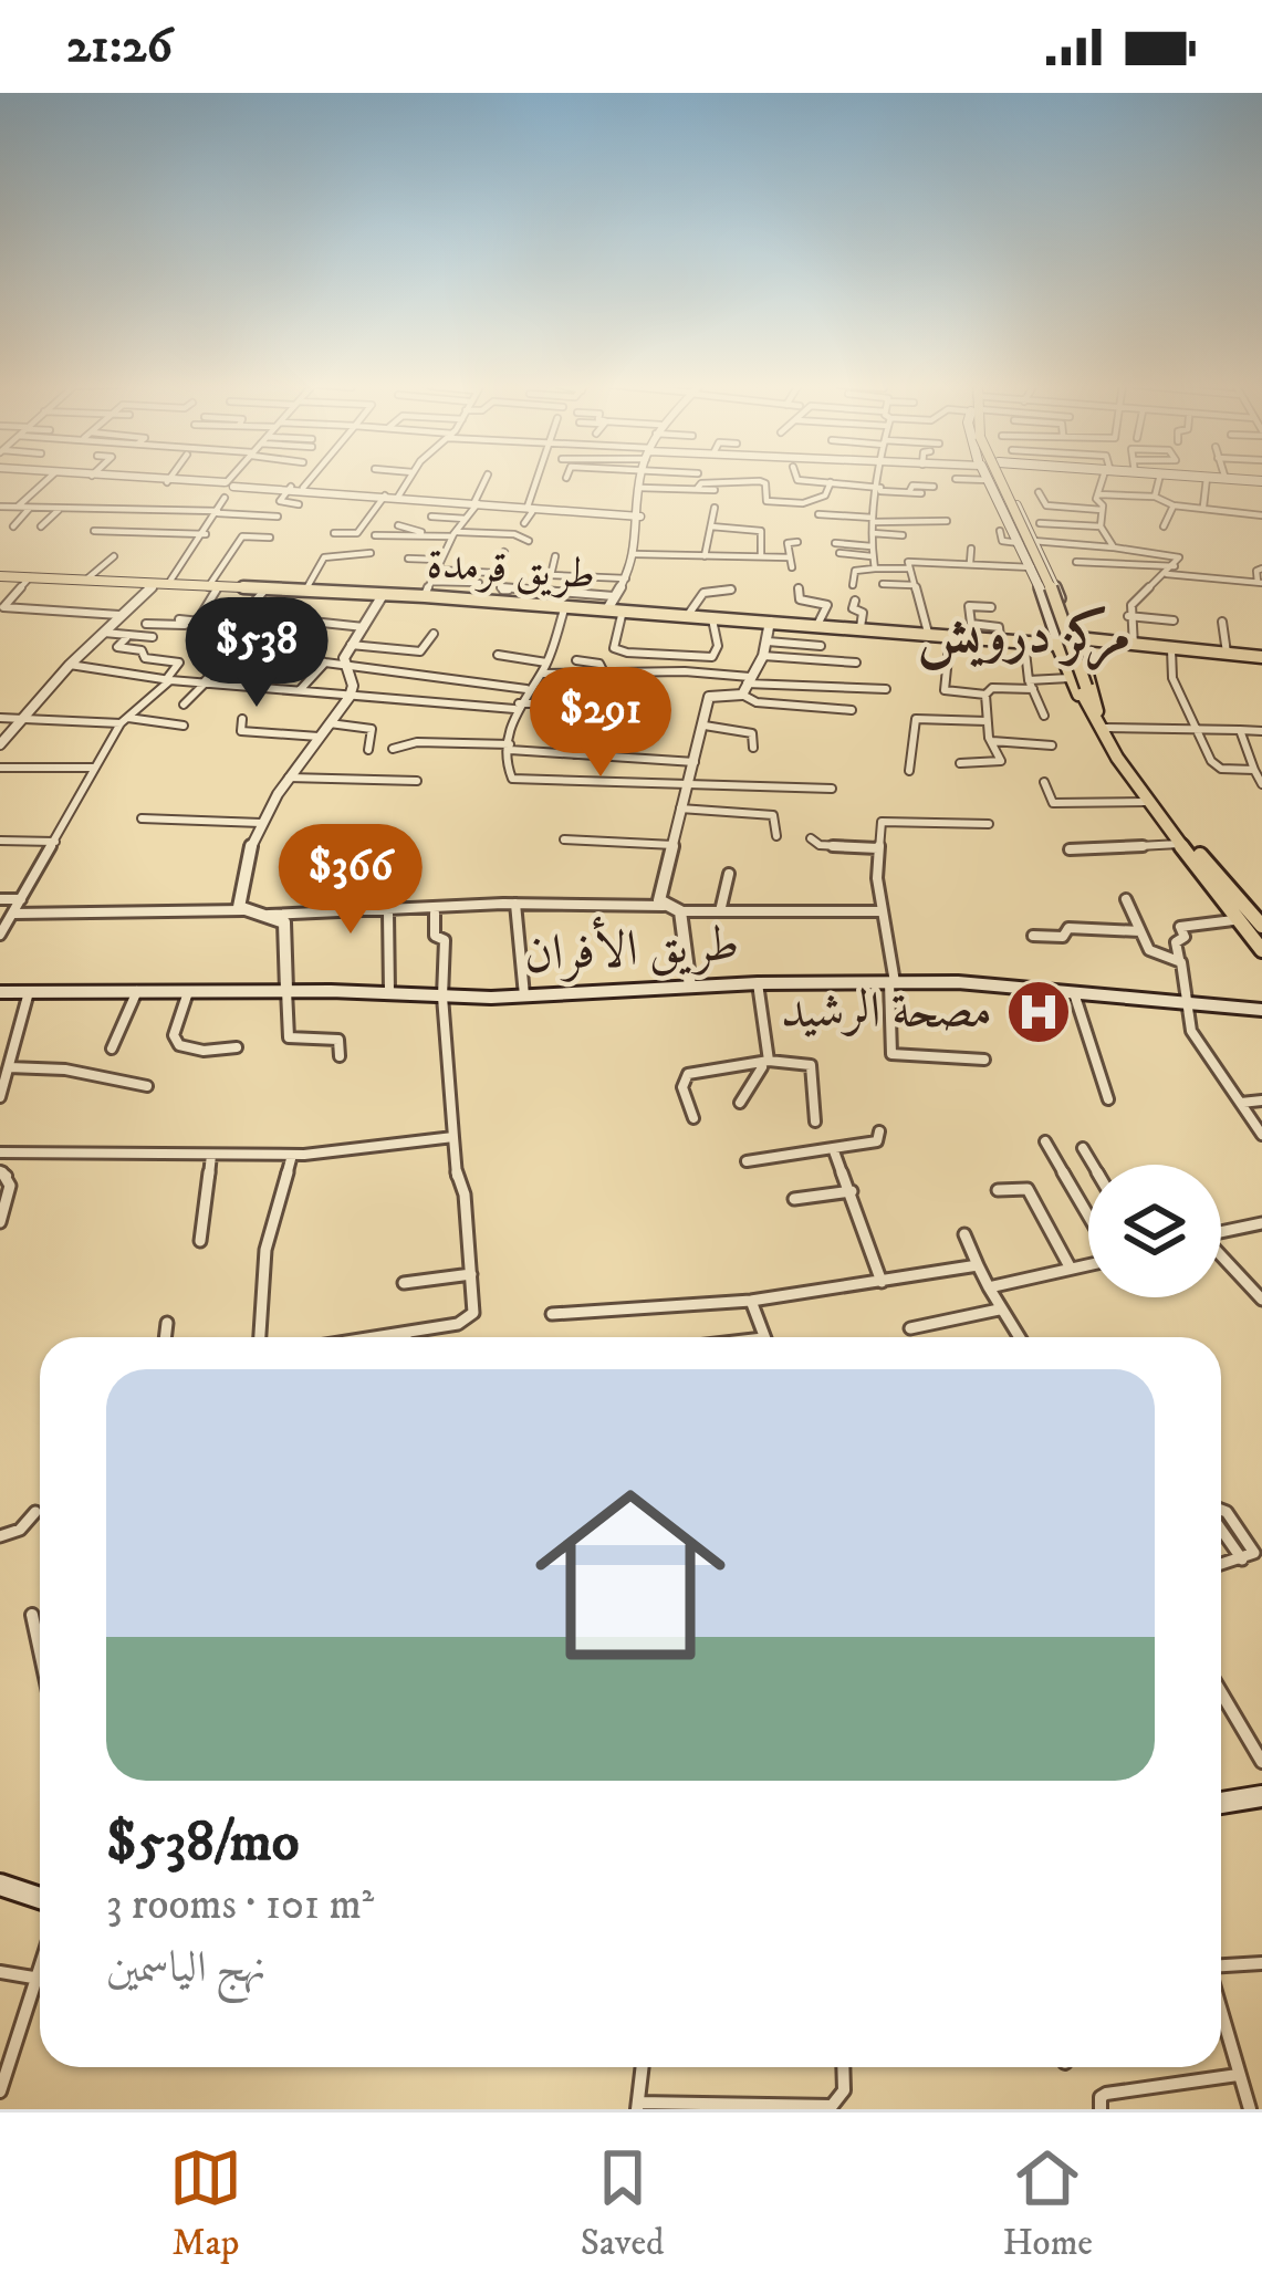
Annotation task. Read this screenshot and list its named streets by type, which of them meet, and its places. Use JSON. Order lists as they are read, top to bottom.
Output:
{
  "streets": {
    "main road": ["طريق قرمدة", "طريق الأفران"]
  },
  "districts": ["مركز درويش"],
  "places": {
    "hospital": ["مصحة الرشيد"]
  },
  "page": {
    "status": "21:26",
    "price": ["$538", "$291", "$366"],
    "list": [
      {
        "name": "$538/mo",
        "note": "3 rooms · 101 m² · نهج الياسمين"
      }
    ],
    "tabs": ["Map", "Saved", "Home"]
  }
}
